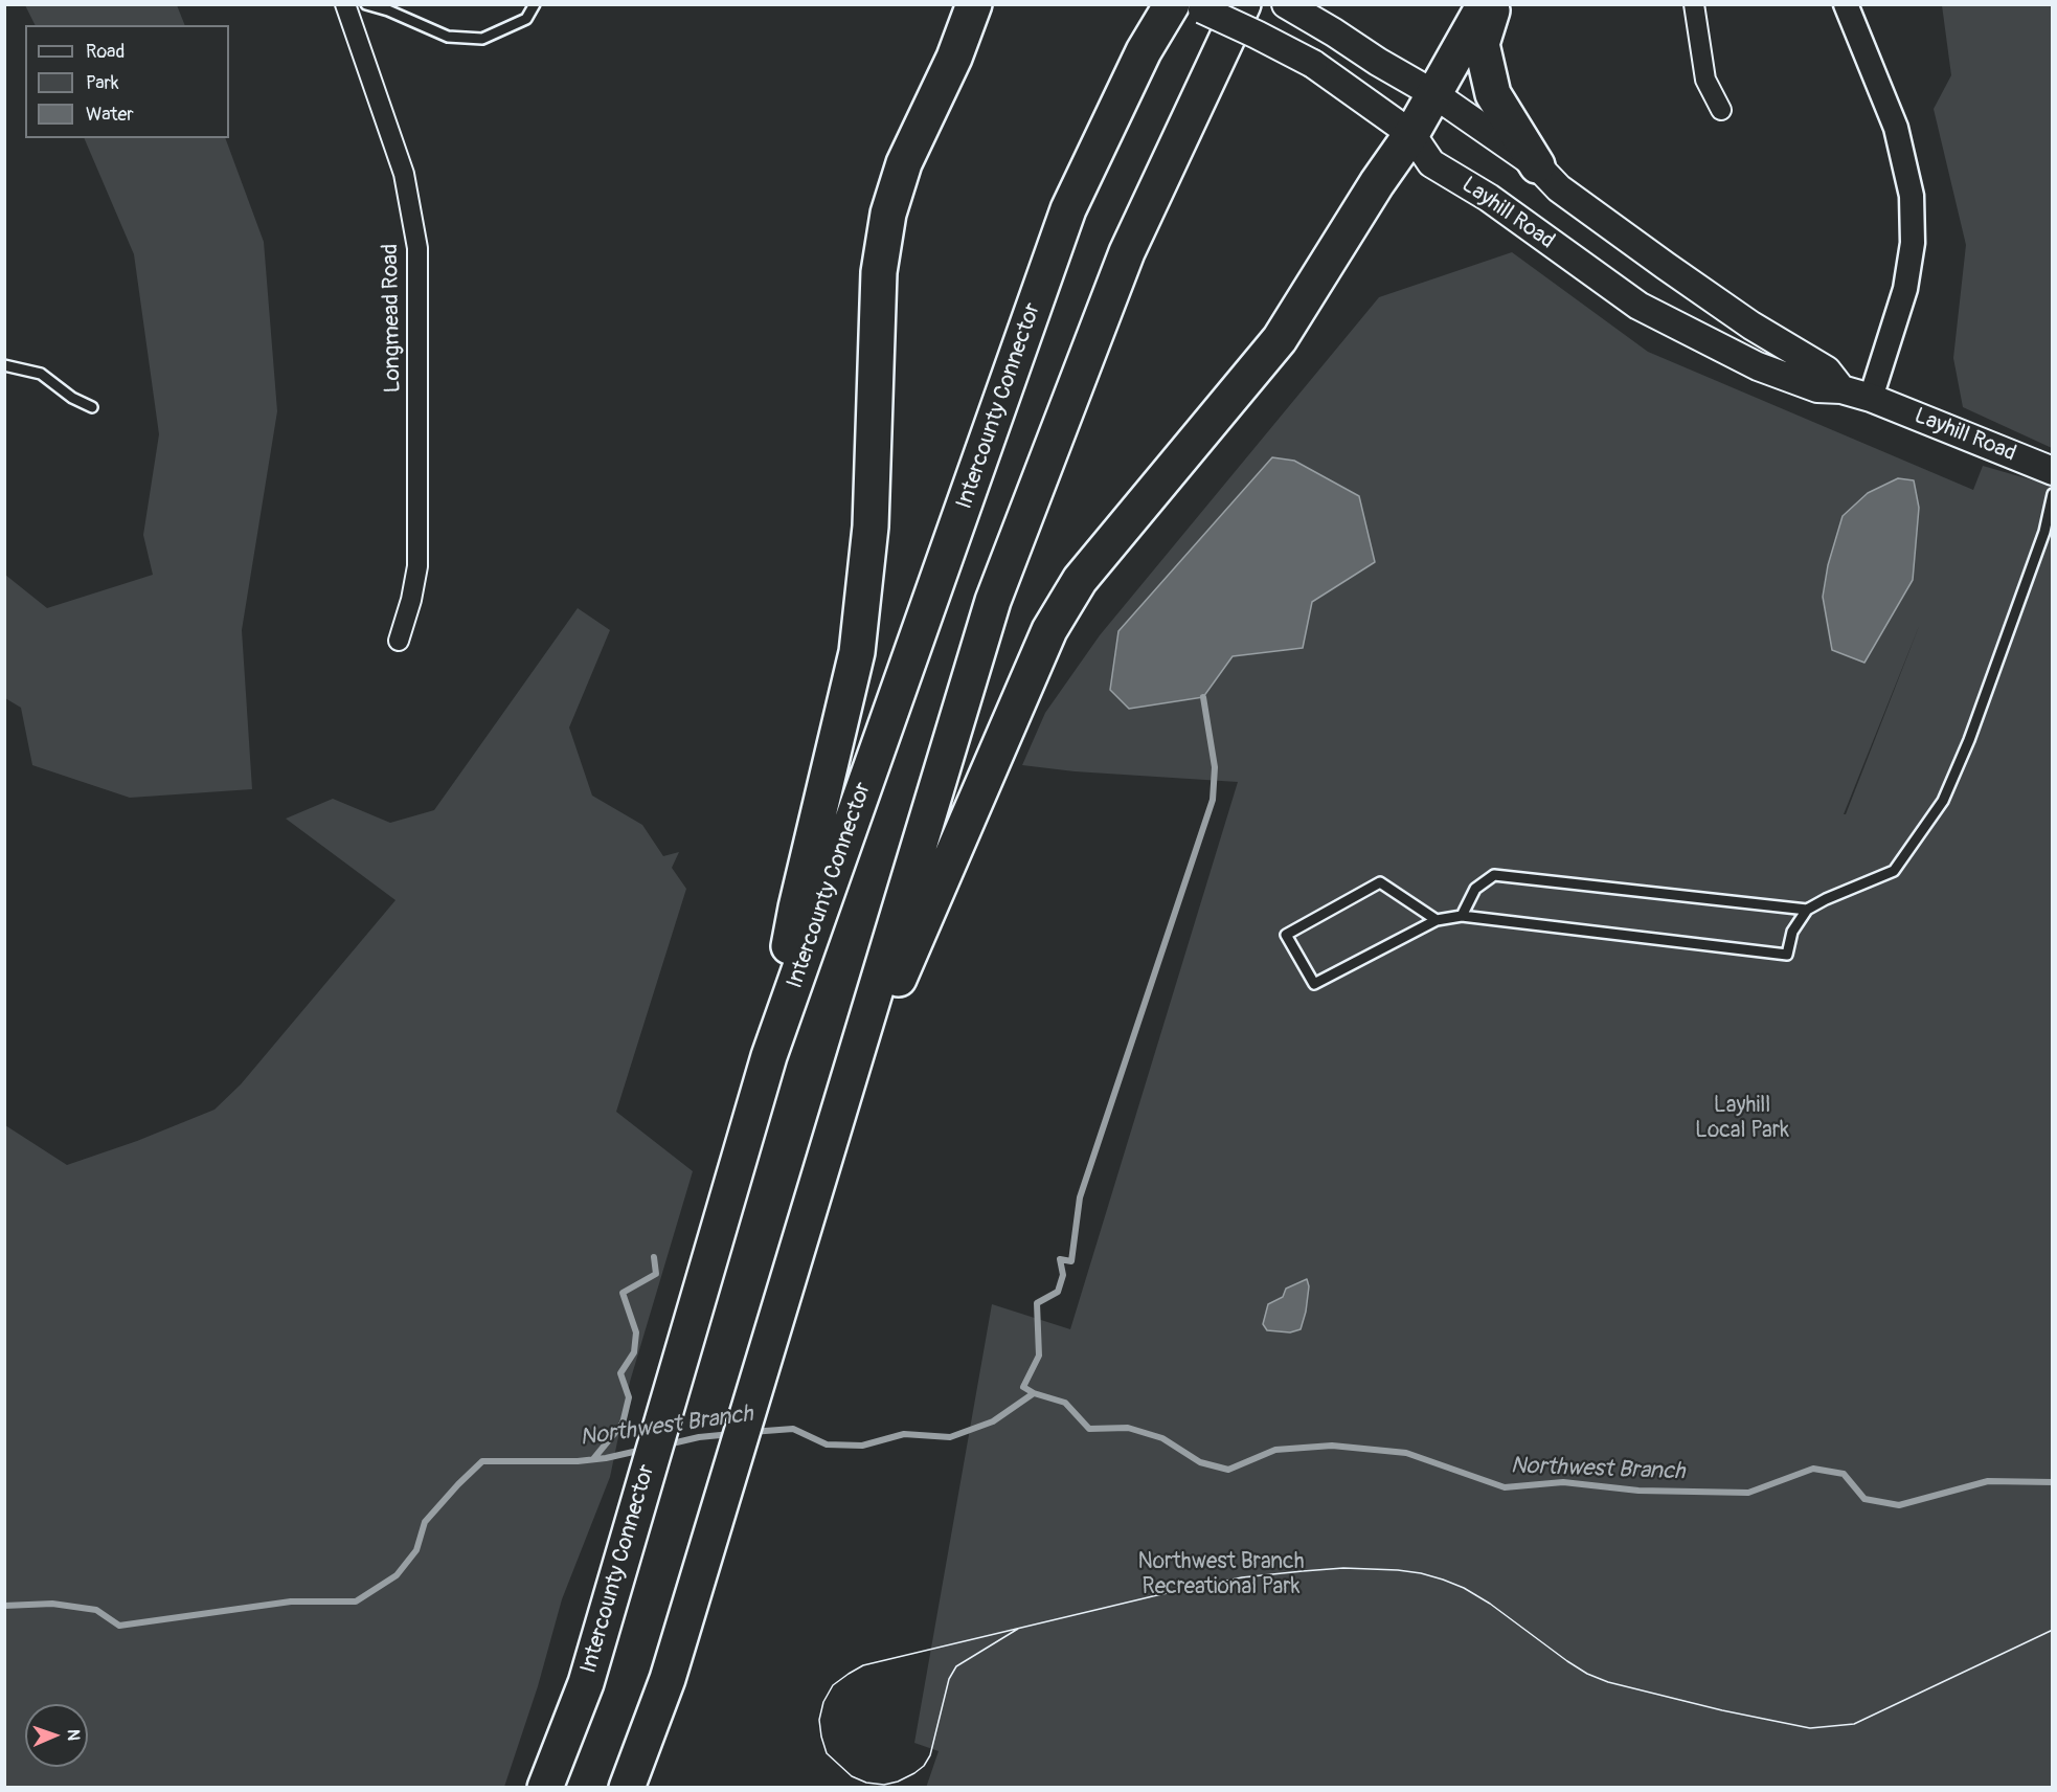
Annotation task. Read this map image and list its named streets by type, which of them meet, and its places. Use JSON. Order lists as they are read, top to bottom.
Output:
{
  "streets": {
    "highway": ["Intercounty Connector"],
    "main road": ["Layhill Road"],
    "street": ["Longmead Road"]
  },
  "water": ["Northwest Branch"],
  "parks": ["Layhill Local Park", "Northwest Branch Recreational Park"],
  "legend": ["Road", "Park", "Water"],
  "north": "right"
}
